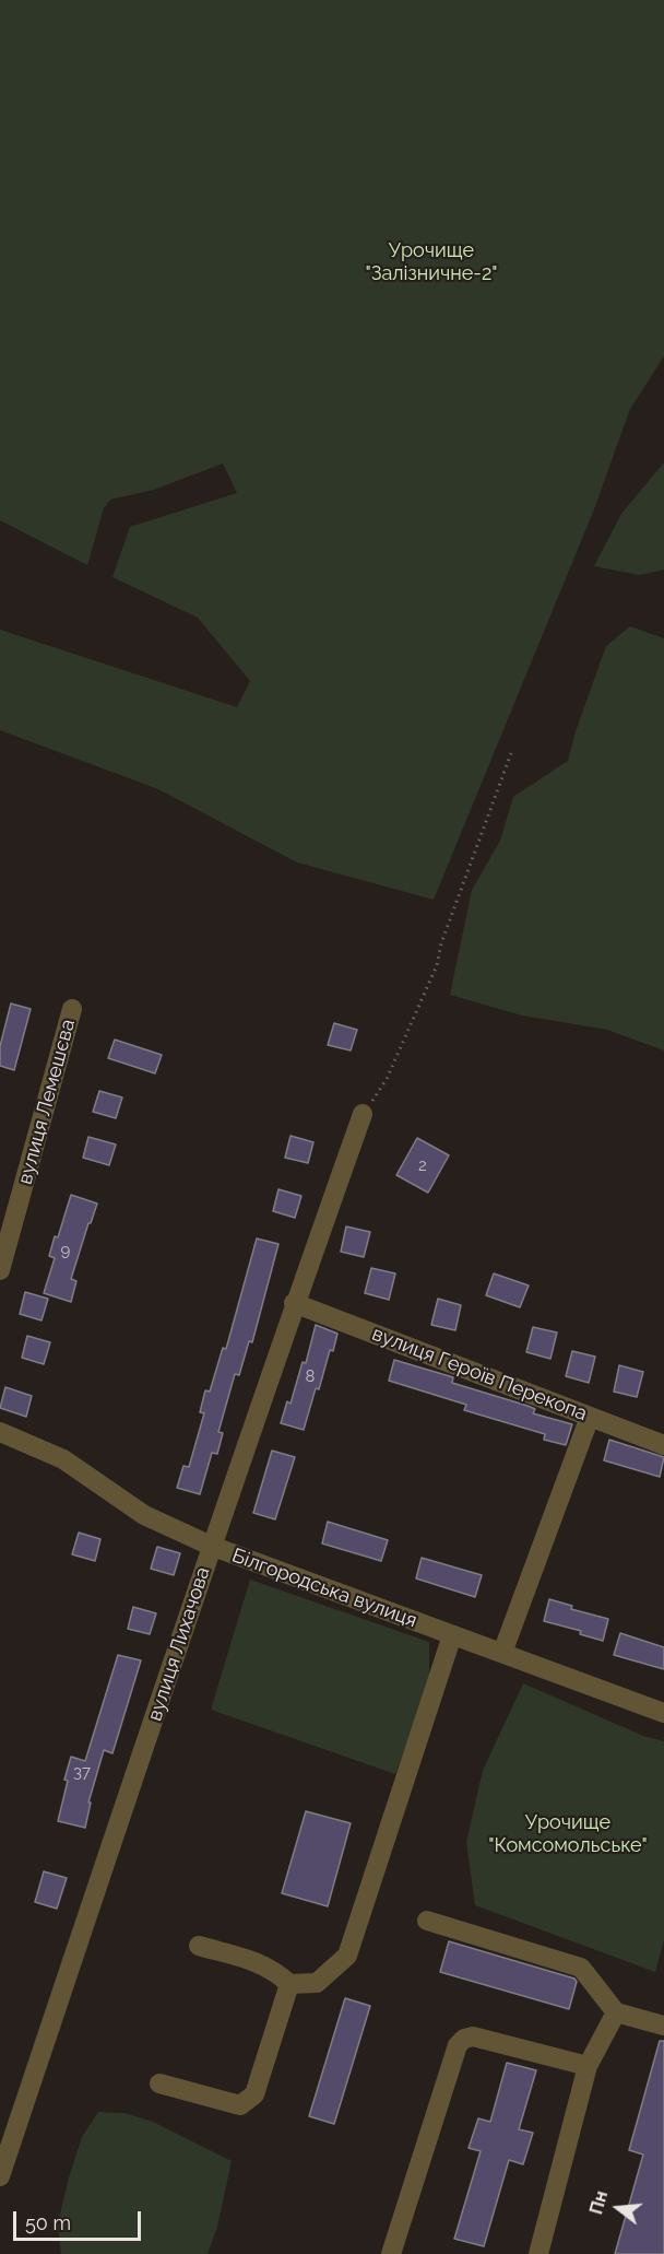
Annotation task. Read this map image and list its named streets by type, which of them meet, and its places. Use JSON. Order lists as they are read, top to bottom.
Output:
{
  "streets": {
    "street": [
      "вулиця Лемешєва",
      "вулиця Героїв Перекопа",
      "Білгородська вулиця",
      "вулиця Лихачова"
    ]
  },
  "crossings": [
    ["вулиця Героїв Перекопа", "вулиця Лихачова"],
    ["Білгородська вулиця", "вулиця Лихачова"]
  ],
  "parks": ["Урочище \"Залізничне-2\"", "Урочище \"Комсомольське\""],
  "house_numbers": [
    "2",
    "9",
    "8",
    "37"
  ],
  "scale_bar": "50 m",
  "north": "left"
}
